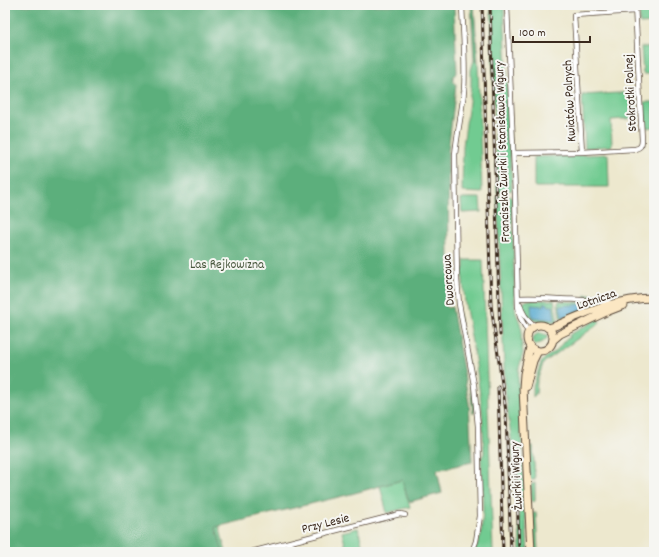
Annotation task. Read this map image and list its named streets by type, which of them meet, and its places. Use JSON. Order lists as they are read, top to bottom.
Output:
{
  "streets": {
    "main road": ["Lotnicza", "Żwirki i Wigury"],
    "street": [
      "Stokrotki Polnej",
      "Kwiatów Polnych",
      "Franciszka Żwirki i Stanisława Wigury",
      "Dworcowa",
      "Przy Lesie"
    ]
  },
  "crossings": [
    ["Stokrotki Polnej", "Kwiatów Polnych"],
    ["Stokrotki Polnej", "Franciszka Żwirki i Stanisława Wigury"],
    ["Lotnicza", "Żwirki i Wigury"]
  ],
  "parks": ["Las Rejkowizna"],
  "scale_bar": "100 m"
}
